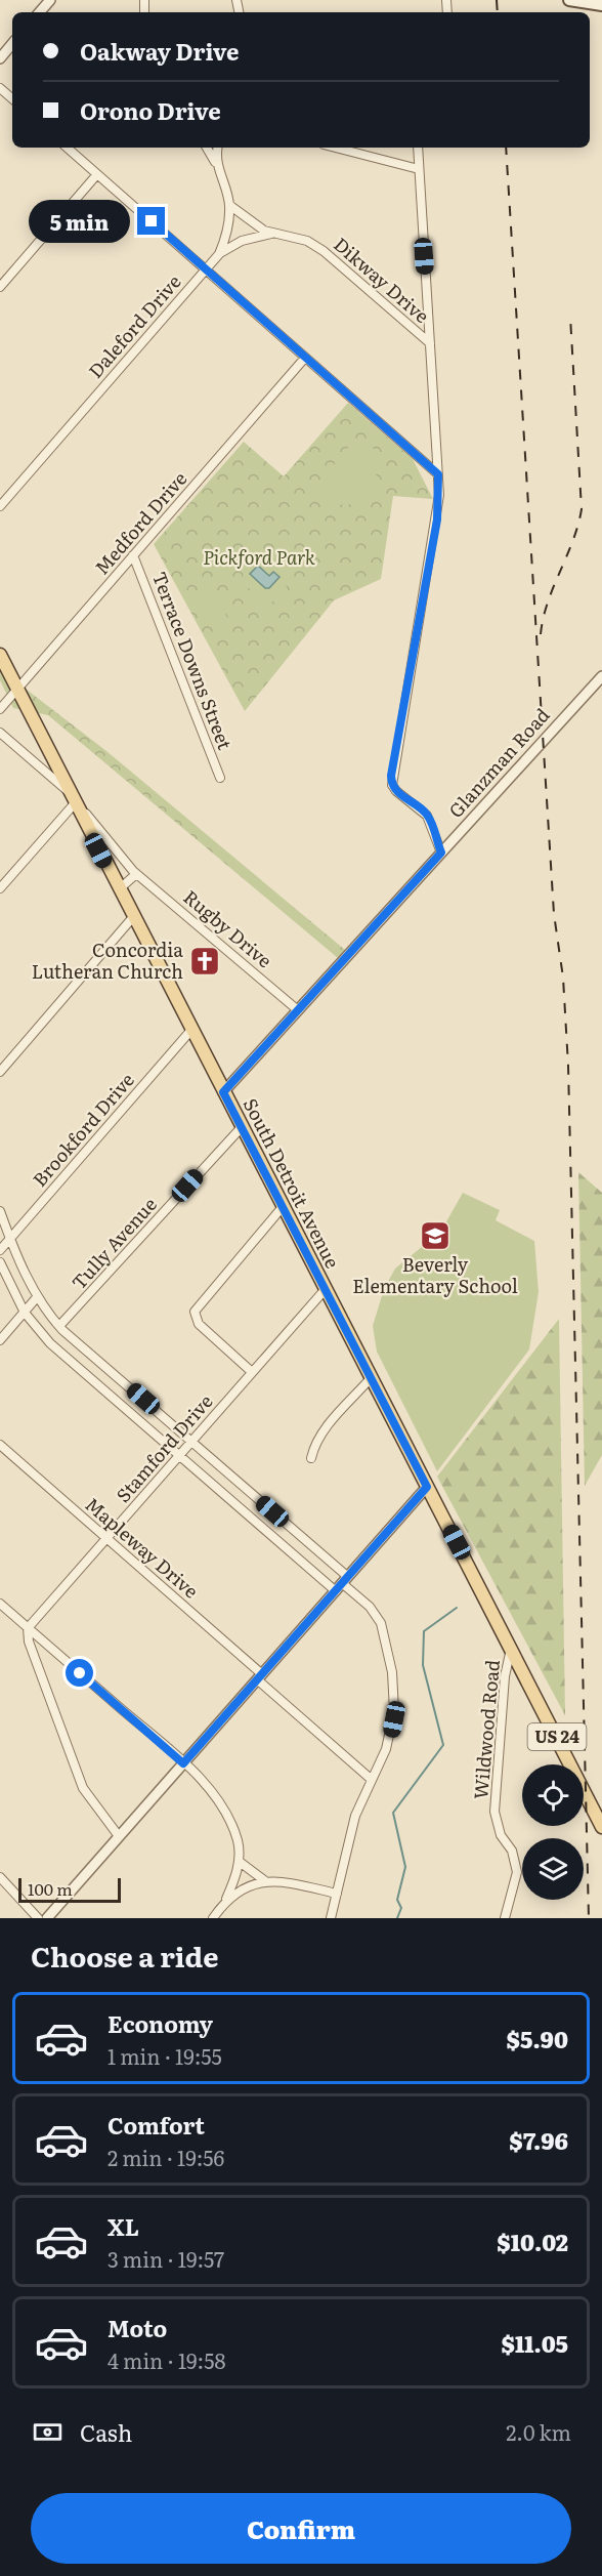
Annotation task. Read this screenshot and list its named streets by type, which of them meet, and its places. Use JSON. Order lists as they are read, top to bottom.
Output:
{
  "streets": {
    "main road": ["South Detroit Avenue", "US 24"],
    "street": [
      "Dikway Drive",
      "Daleford Drive",
      "Medford Drive",
      "Terrace Downs Street",
      "Glanzman Road",
      "Rugby Drive",
      "Brookford Drive",
      "Tully Avenue",
      "Stamford Drive",
      "Mapleway Drive",
      "Wildwood Road"
    ]
  },
  "crossings": [
    ["Dikway Drive", "Daleford Drive"],
    ["Medford Drive", "Terrace Downs Street"],
    ["Medford Drive", "South Detroit Avenue"],
    ["Glanzman Road", "Rugby Drive"],
    ["Glanzman Road", "South Detroit Avenue"],
    ["Rugby Drive", "South Detroit Avenue"],
    ["Brookford Drive", "South Detroit Avenue"],
    ["South Detroit Avenue", "Tully Avenue"],
    ["South Detroit Avenue", "Stamford Drive"],
    ["South Detroit Avenue", "Wildwood Road"],
    ["Stamford Drive", "Mapleway Drive"]
  ],
  "parks": ["Pickford Park"],
  "places": {
    "church": ["Concordia Lutheran Church"],
    "school or university": ["Beverly Elementary School"]
  },
  "scale_bar": "100 m",
  "page": {
    "banner": ["Oakway Drive", "Orono Drive"],
    "bubble": "5 min",
    "scale": "100 m",
    "heading": "Choose a ride",
    "list": [
      {
        "name": "Economy",
        "note": "1 min · 19:55",
        "value": "$5.90"
      },
      {
        "name": "Comfort",
        "note": "2 min · 19:56",
        "value": "$7.96"
      },
      {
        "name": "XL",
        "note": "3 min · 19:57",
        "value": "$10.02"
      },
      {
        "name": "Moto",
        "note": "4 min · 19:58",
        "value": "$11.05"
      }
    ],
    "pay": ["Cash", "2.0 km"],
    "buttons": "Confirm"
  }
}
